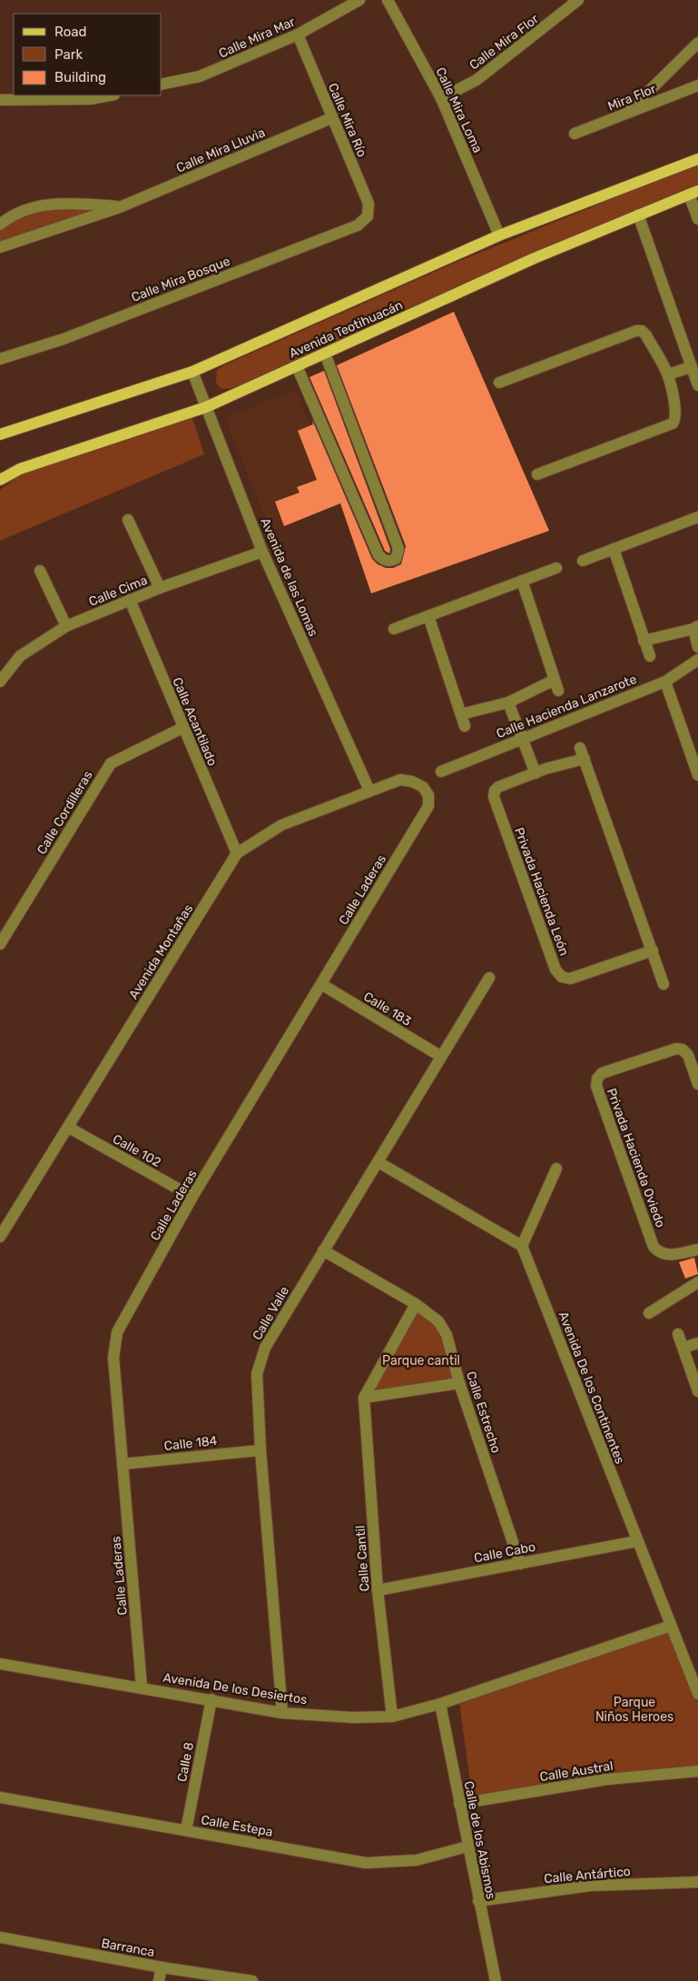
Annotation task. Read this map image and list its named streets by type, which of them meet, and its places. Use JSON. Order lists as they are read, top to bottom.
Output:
{
  "streets": {
    "main road": ["Avenida Teotihuacán"],
    "street": [
      "Calle Mira Mar",
      "Calle Mira Flor",
      "Mira Flor",
      "Calle Mira Loma",
      "Calle Mira Río",
      "Calle Mira Lluvia",
      "Calle Mira Bosque",
      "Avenida de las Lomas",
      "Calle Cima",
      "Calle Hacienda Lanzarote",
      "Calle Acantilado",
      "Calle Cordilleras",
      "Calle Laderas",
      "Privada Hacienda León",
      "Avenida Montañas",
      "Calle 183",
      "Calle 102",
      "Privada Hacienda Oviedo",
      "Calle Valle",
      "Avenida De los Continentes",
      "Calle Estrecho",
      "Calle 184",
      "Calle Cabo",
      "Calle Cantil",
      "Avenida De los Desiertos",
      "Calle 8",
      "Calle Austral",
      "Calle Estepa",
      "Calle de los Abismos",
      "Calle Antártico",
      "Barranca"
    ]
  },
  "crossings": [
    ["Calle Mira Mar", "Calle Mira Río"],
    ["Calle Mira Flor", "Calle Mira Loma"],
    ["Calle Mira Loma", "Avenida Teotihuacán"],
    ["Calle Mira Río", "Calle Mira Lluvia"],
    ["Calle Mira Río", "Calle Mira Bosque"],
    ["Avenida Teotihuacán", "Avenida de las Lomas"],
    ["Avenida de las Lomas", "Calle Cima"],
    ["Avenida de las Lomas", "Avenida Montañas"],
    ["Calle Cima", "Calle Acantilado"],
    ["Calle Acantilado", "Calle Cordilleras"],
    ["Calle Acantilado", "Avenida Montañas"],
    ["Calle Laderas", "Avenida Montañas"],
    ["Calle Laderas", "Calle 183"],
    ["Calle Laderas", "Calle 102"],
    ["Calle Laderas", "Calle 184"],
    ["Calle Laderas", "Avenida De los Desiertos"],
    ["Avenida Montañas", "Calle 102"],
    ["Calle 183", "Calle Valle"],
    ["Calle Valle", "Calle Estrecho"],
    ["Calle Valle", "Calle 184"],
    ["Calle Valle", "Avenida De los Desiertos"],
    ["Avenida De los Continentes", "Calle Cabo"],
    ["Avenida De los Continentes", "Avenida De los Desiertos"],
    ["Calle Estrecho", "Calle Cabo"],
    ["Calle Cabo", "Calle Cantil"],
    ["Calle Cantil", "Avenida De los Desiertos"],
    ["Avenida De los Desiertos", "Calle 8"],
    ["Avenida De los Desiertos", "Calle de los Abismos"],
    ["Calle 8", "Calle Estepa"],
    ["Calle Austral", "Calle de los Abismos"],
    ["Calle Estepa", "Calle de los Abismos"],
    ["Calle de los Abismos", "Calle Antártico"]
  ],
  "parks": ["Parque cantil", "Parque Niños Heroes"],
  "legend": ["Road", "Park", "Building"]
}
